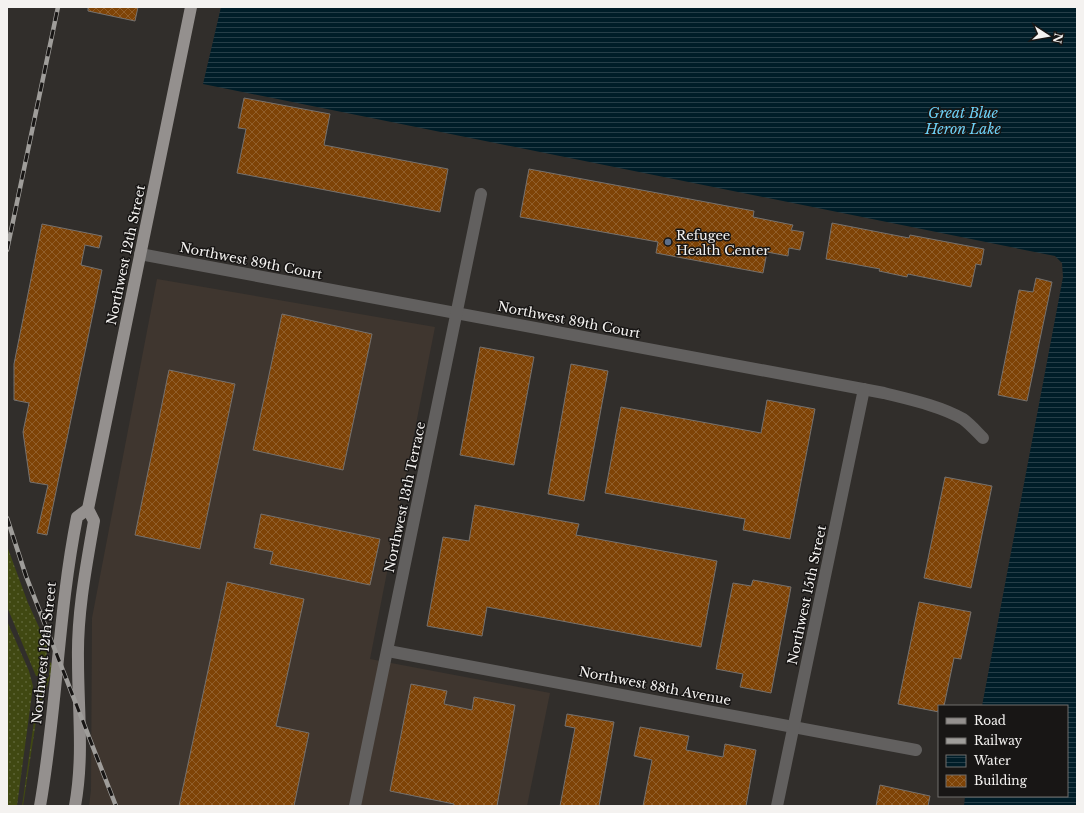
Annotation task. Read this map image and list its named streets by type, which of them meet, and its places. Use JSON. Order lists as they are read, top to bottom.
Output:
{
  "streets": {
    "main road": ["Northwest 12th Street"],
    "street": [
      "Northwest 89th Court",
      "Northwest 13th Terrace",
      "Northwest 15th Street",
      "Northwest 88th Avenue"
    ]
  },
  "crossings": [
    ["Northwest 12th Street", "Northwest 89th Court"],
    ["Northwest 89th Court", "Northwest 13th Terrace"],
    ["Northwest 89th Court", "Northwest 15th Street"],
    ["Northwest 13th Terrace", "Northwest 88th Avenue"],
    ["Northwest 15th Street", "Northwest 88th Avenue"]
  ],
  "water": ["Great Blue Heron Lake"],
  "places": ["Refugee Health Center"],
  "legend": [
    "Road",
    "Railway",
    "Water",
    "Building"
  ],
  "north": "right"
}
